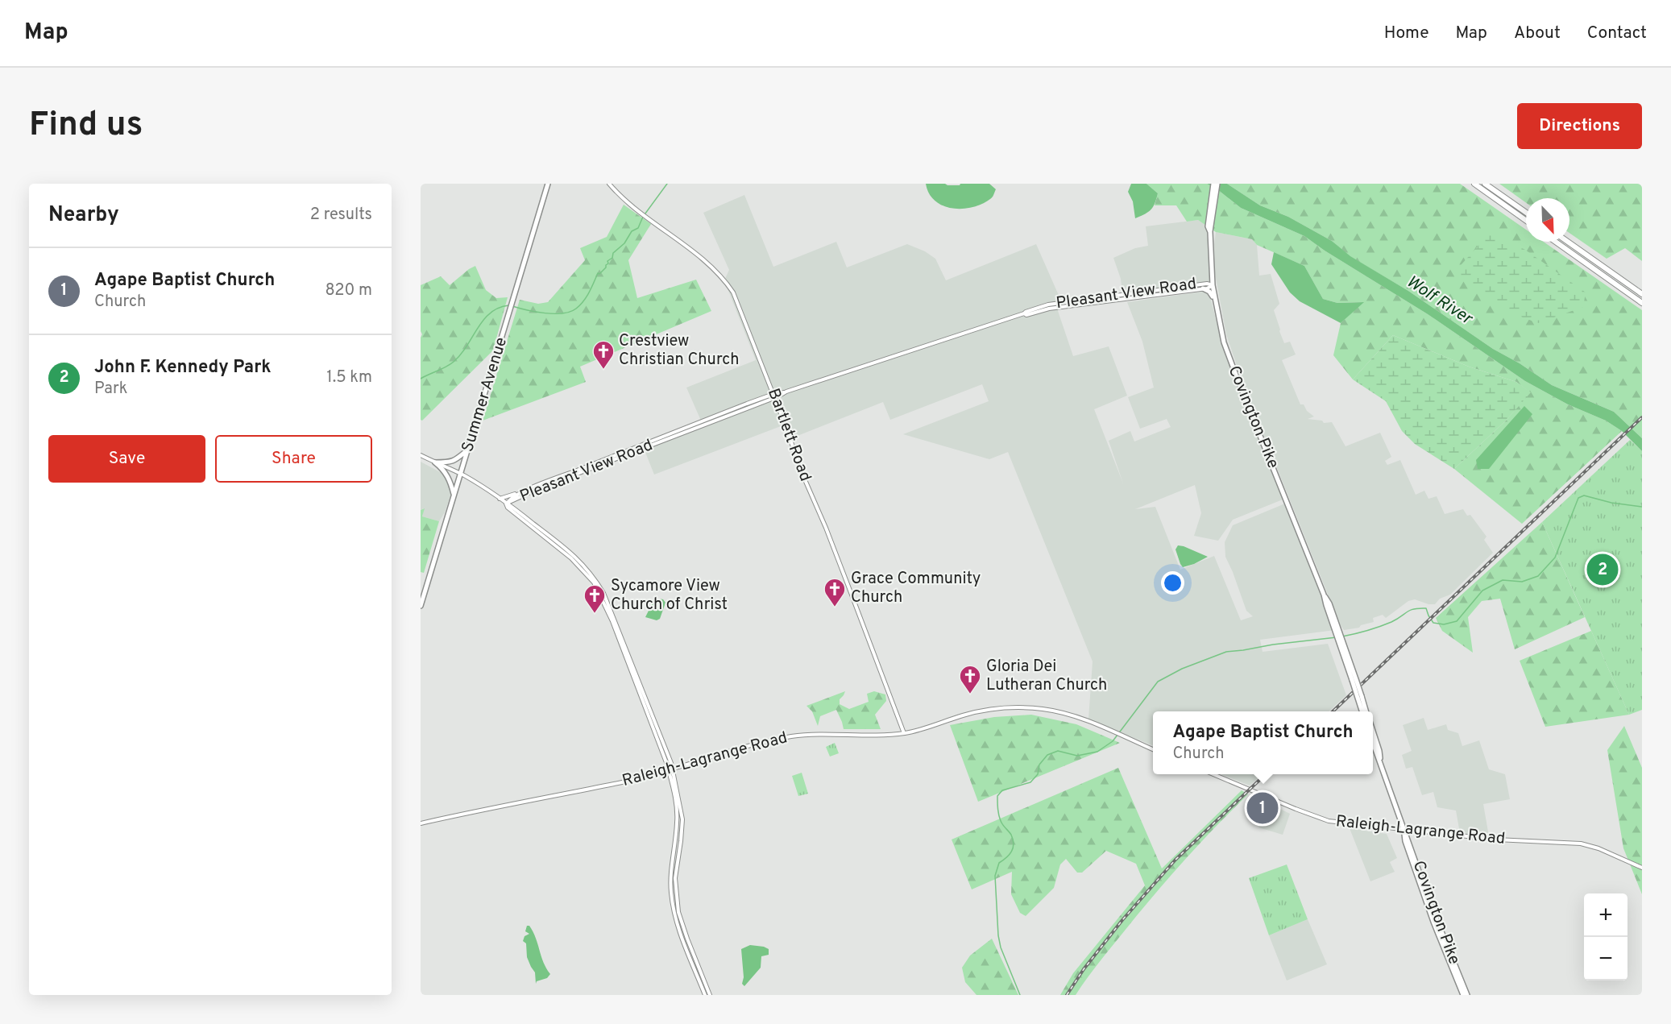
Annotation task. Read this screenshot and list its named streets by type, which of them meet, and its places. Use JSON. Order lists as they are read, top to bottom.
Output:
{
  "streets": {
    "main road": [
      "Pleasant View Road",
      "Summer Avenue",
      "Covington Pike",
      "Bartlett Road",
      "Raleigh-Lagrange Road"
    ]
  },
  "crossings": [
    ["Pleasant View Road", "Covington Pike"],
    ["Pleasant View Road", "Bartlett Road"],
    ["Covington Pike", "Raleigh-Lagrange Road"],
    ["Bartlett Road", "Raleigh-Lagrange Road"]
  ],
  "water": ["Wolf River"],
  "places": {
    "church": [
      "Crestview Christian Church",
      "Grace Community Church",
      "Sycamore View Church of Christ",
      "Gloria Dei Lutheran Church"
    ]
  },
  "north": "bottom right",
  "page": {
    "header": "Map",
    "nav": [
      "Home",
      "Map",
      "About",
      "Contact"
    ],
    "buttons": [
      "Directions",
      ["Save", "Share"]
    ],
    "title": "Find us",
    "heading": ["Nearby", "2 results"],
    "list": [
      {
        "mark": "1",
        "name": "Agape Baptist Church",
        "note": "Church",
        "value": "820 m"
      },
      {
        "mark": "2",
        "name": "John F. Kennedy Park",
        "note": "Park",
        "value": "1.5 km"
      }
    ],
    "pins": ["2", "1"],
    "popup": ["Agape Baptist Church", "Church"],
    "map_buttons": ["+", "−"]
  }
}
